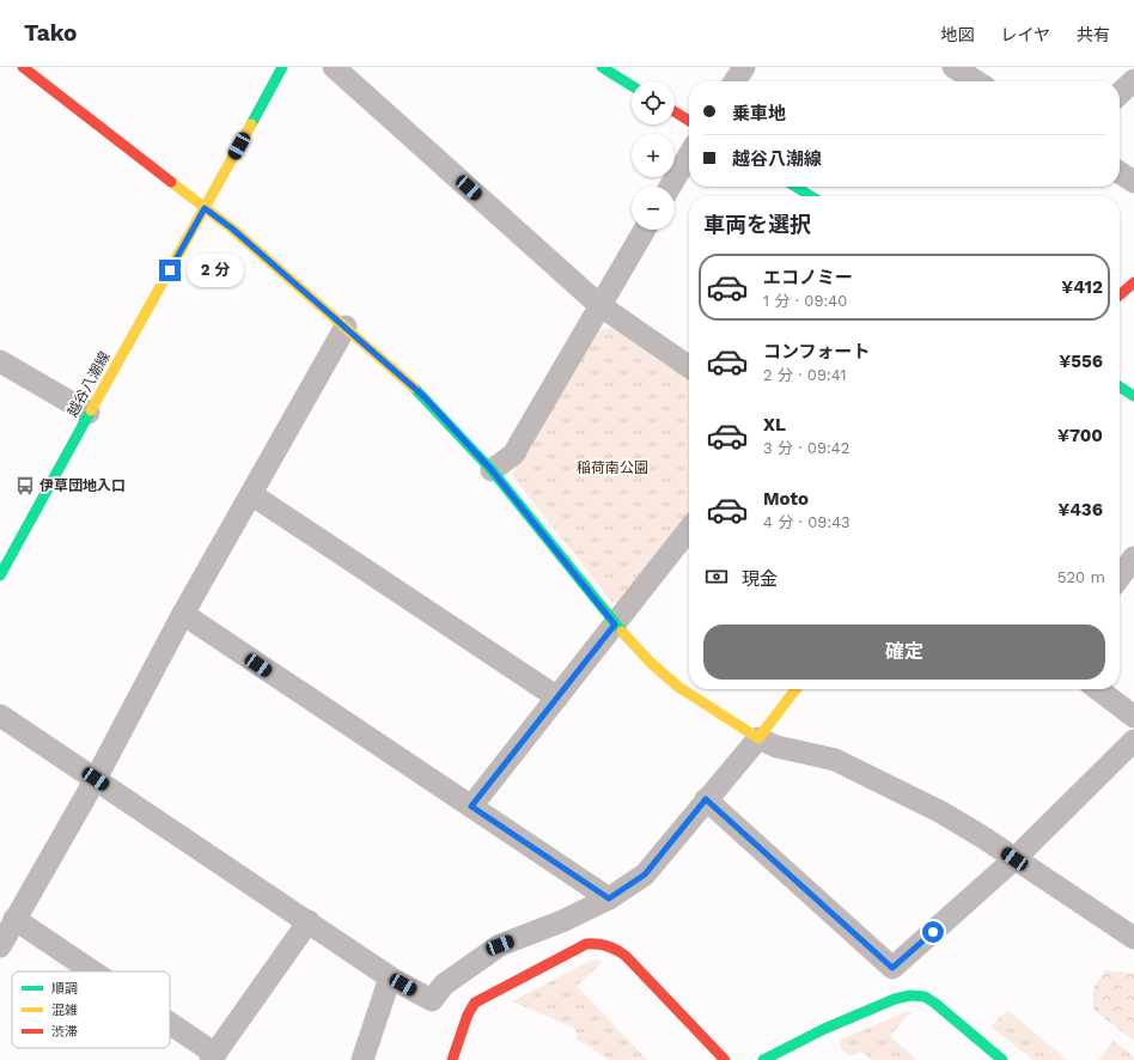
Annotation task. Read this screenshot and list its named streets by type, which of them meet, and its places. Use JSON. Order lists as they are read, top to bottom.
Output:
{
  "streets": {
    "street": ["越谷八潮線"]
  },
  "parks": ["稲荷南公園"],
  "places": {
    "bus stop": ["伊草団地入口"]
  },
  "legend": ["順調", "混雑", "渋滞"],
  "page": {
    "header": "Tako",
    "nav": ["地図", "レイヤ", "共有"],
    "map_buttons": ["+", "−"],
    "banner": ["乗車地", "越谷八潮線"],
    "heading": "車両を選択",
    "bubble": "2 分",
    "list": [
      {
        "name": "エコノミー",
        "note": "1 分 · 09:40",
        "value": "¥412"
      },
      {
        "name": "コンフォート",
        "note": "2 分 · 09:41",
        "value": "¥556"
      },
      {
        "name": "XL",
        "note": "3 分 · 09:42",
        "value": "¥700"
      },
      {
        "name": "Moto",
        "note": "4 分 · 09:43",
        "value": "¥436"
      }
    ],
    "pay": ["現金", "520 m"],
    "buttons": "確定"
  }
}
